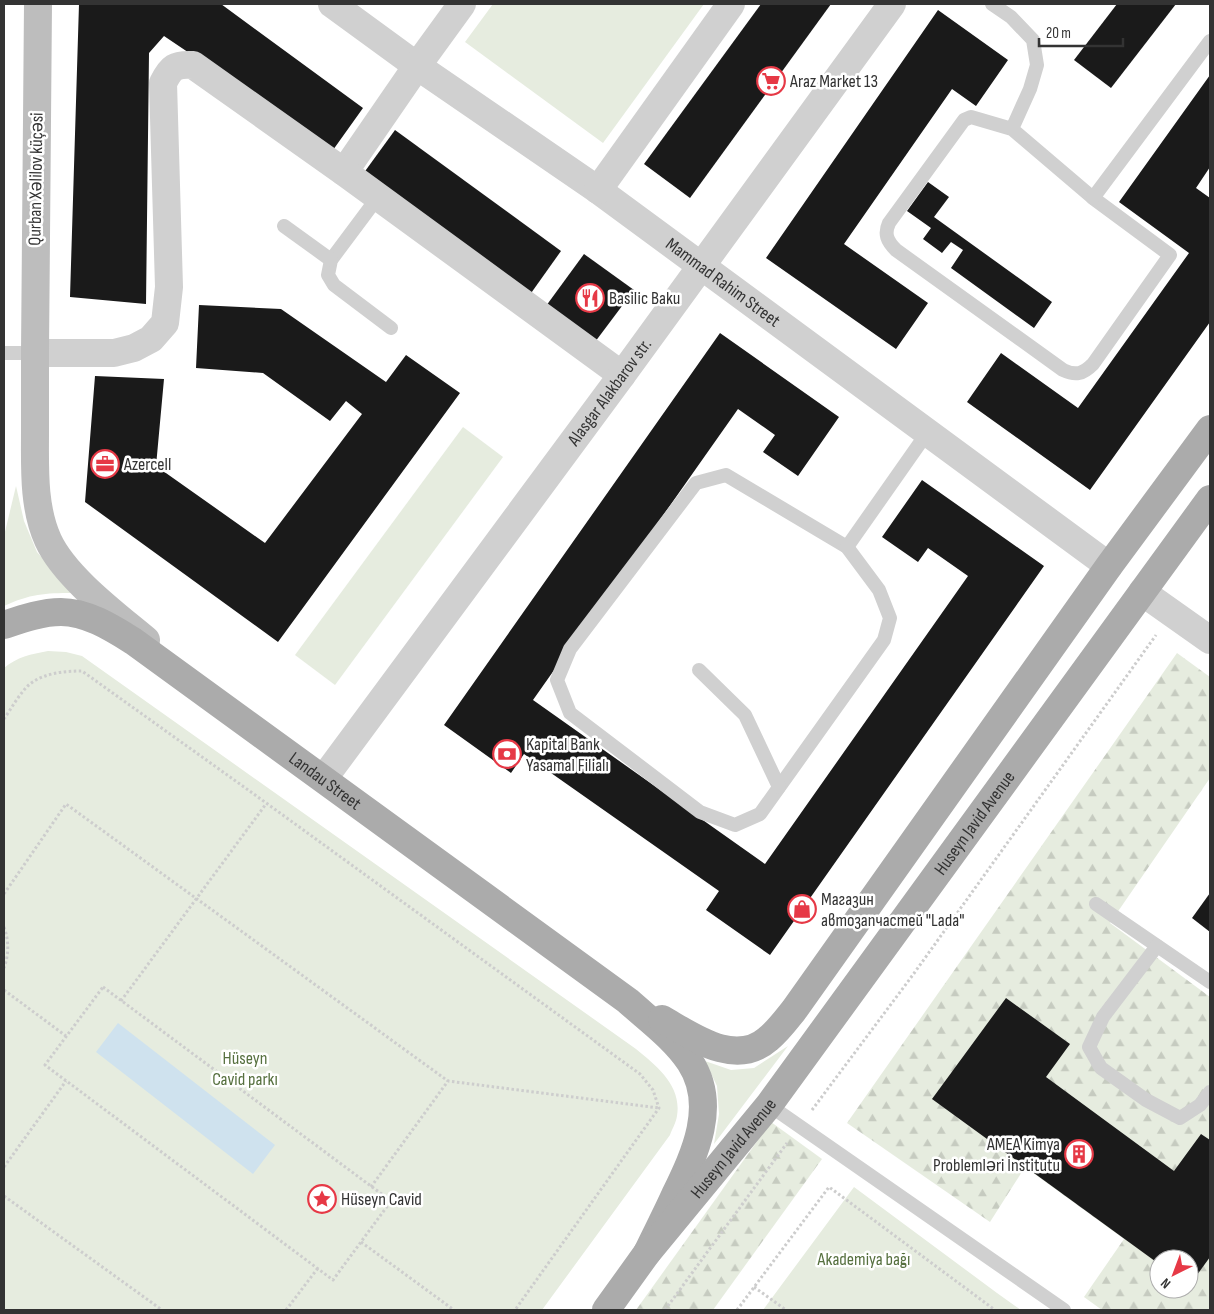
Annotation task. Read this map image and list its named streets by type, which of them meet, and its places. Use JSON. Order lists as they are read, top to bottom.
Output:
{
  "streets": {
    "main road": ["Qurban Xəlilov küçəsi", "Landau Street", "Huseyn Javid Avenue"],
    "street": ["Mammad Rahim Street", "Alasgar Alakbarov str."]
  },
  "crossings": [
    ["Qurban Xəlilov küçəsi", "Landau Street"],
    ["Mammad Rahim Street", "Alasgar Alakbarov str."],
    ["Alasgar Alakbarov str.", "Landau Street"]
  ],
  "parks": ["Hüseyn Cavid parkı", "Akademiya bağı"],
  "places": {
    "supermarket": ["Araz Market 13"],
    "restaurant": ["Basilic Baku"],
    "office": ["Azercell"],
    "bank": ["Kapital Bank Yasamal Filialı"],
    "shop": ["Магазин автозапчастей \"Lada\""],
    "building": ["AMEA Kimya Problemləri İnstitutu"],
    "place": ["Hüseyn Cavid"]
  },
  "scale_bar": "20 m",
  "north": "bottom left"
}
